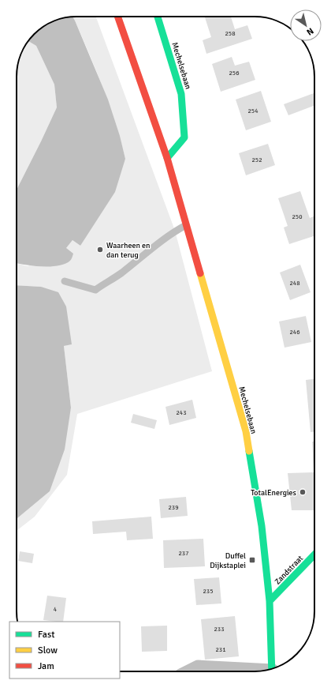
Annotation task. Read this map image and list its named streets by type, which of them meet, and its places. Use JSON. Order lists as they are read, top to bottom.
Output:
{
  "streets": {
    "main road": ["Mechelsebaan", "Zandstraat"]
  },
  "crossings": [
    ["Mechelsebaan", "Zandstraat"]
  ],
  "places": {
    "other": ["Waarheen en dan terug", "TotalEnergies"],
    "transit": ["Duffel Dijkstaplei"]
  },
  "house_numbers": [
    "258",
    "256",
    "254",
    "252",
    "250",
    "248",
    "246",
    "243",
    "239",
    "237",
    "235",
    "4",
    "233",
    "231"
  ],
  "legend": ["Fast", "Slow", "Jam"],
  "north": "bottom right"
}
